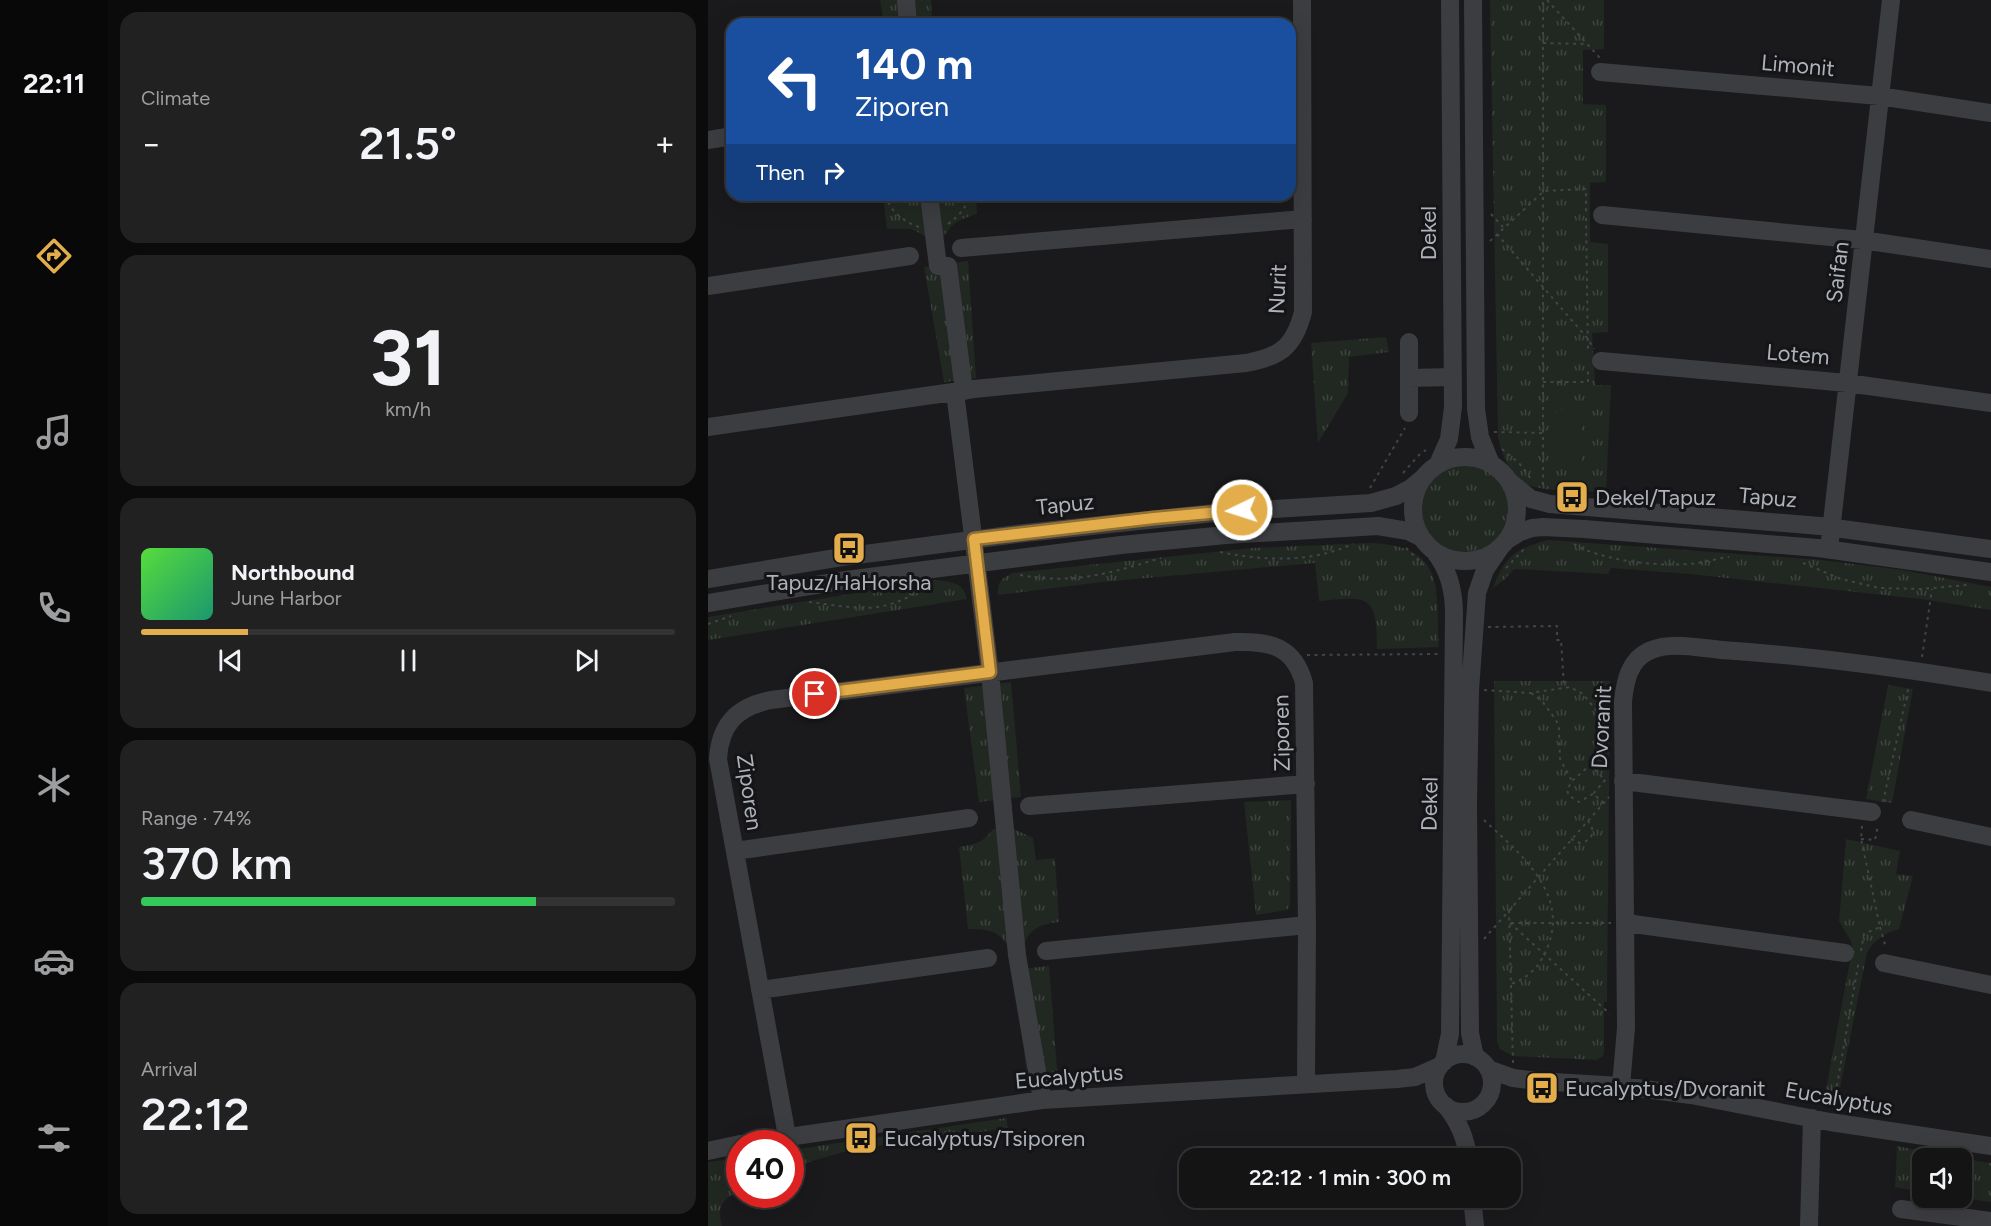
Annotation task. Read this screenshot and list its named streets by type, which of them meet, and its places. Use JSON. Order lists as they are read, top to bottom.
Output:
{
  "streets": {
    "street": [
      "Limonit",
      "Dekel",
      "Saifan",
      "Nurit",
      "Lotem",
      "Tapuz",
      "Dvoranit",
      "Ziporen",
      "Eucalyptus"
    ]
  },
  "crossings": [
    ["Limonit", "Saifan"],
    ["Dekel", "Tapuz"],
    ["Dekel", "Eucalyptus"],
    ["Saifan", "Lotem"],
    ["Saifan", "Tapuz"],
    ["Dvoranit", "Eucalyptus"],
    ["Ziporen", "Eucalyptus"]
  ],
  "places": {
    "bus stop": [
      "Dekel/Tapuz",
      "Tapuz/HaHorsha",
      "Eucalyptus/Dvoranit",
      "Eucalyptus/Tsiporen"
    ]
  },
  "page": {
    "tabs": "22:11",
    "tile": [
      "Climate",
      ["31", "km/h"],
      ["Range · 74%", "370 km"],
      ["Arrival", "22:12"]
    ],
    "turn": ["140 m", "Ziporen"],
    "heat": ["−", "21.5°", "+"],
    "then": "Then",
    "song": ["Northbound", "June Harbor"],
    "limit": "40",
    "trip": "22:12 · 1 min · 300 m"
  }
}
